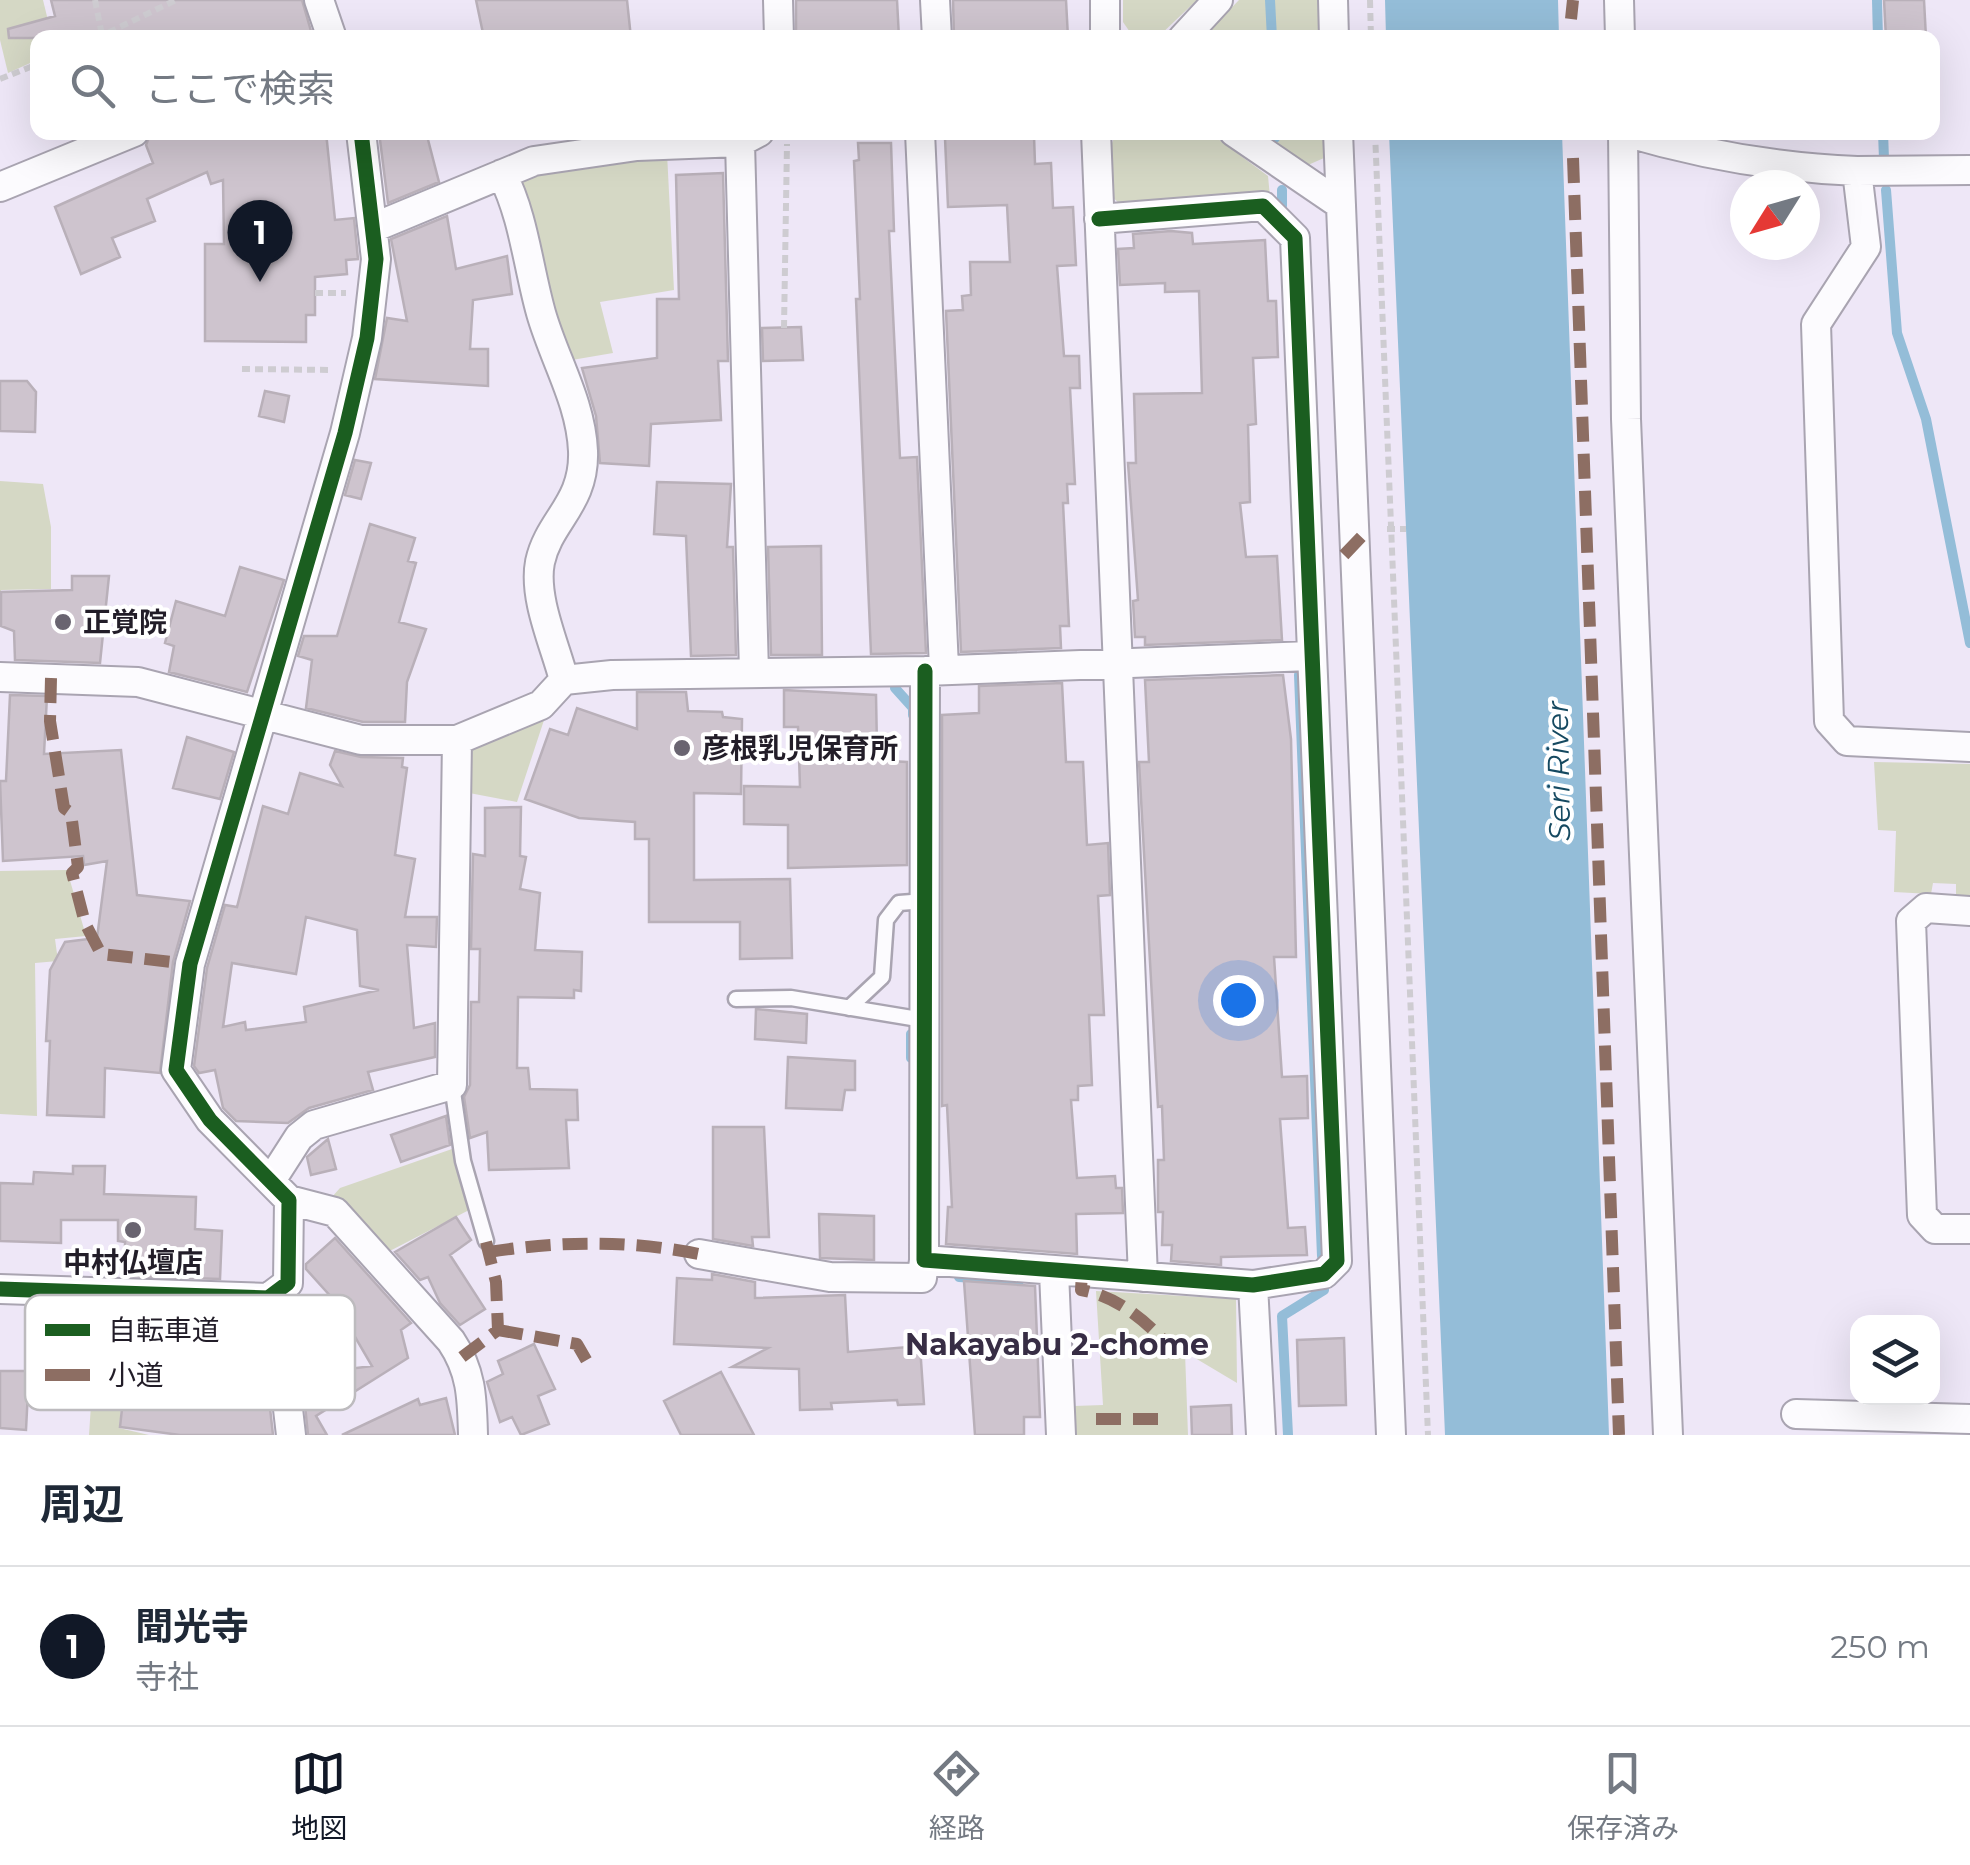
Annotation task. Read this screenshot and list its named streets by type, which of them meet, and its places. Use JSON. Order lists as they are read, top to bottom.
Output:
{
  "districts": ["Nakayabu 2-chome"],
  "water": ["Seri River"],
  "places": ["正覚院", "彦根乳児保育所", "中村仏壇店"],
  "legend": ["自転車道", "小道"],
  "north": "bottom left",
  "page": {
    "search": "ここで検索",
    "pins": "1",
    "heading": "周辺",
    "list": [
      {
        "mark": "1",
        "name": "聞光寺",
        "note": "寺社",
        "value": "250 m"
      }
    ],
    "nav": ["地図", "経路", "保存済み"]
  }
}
